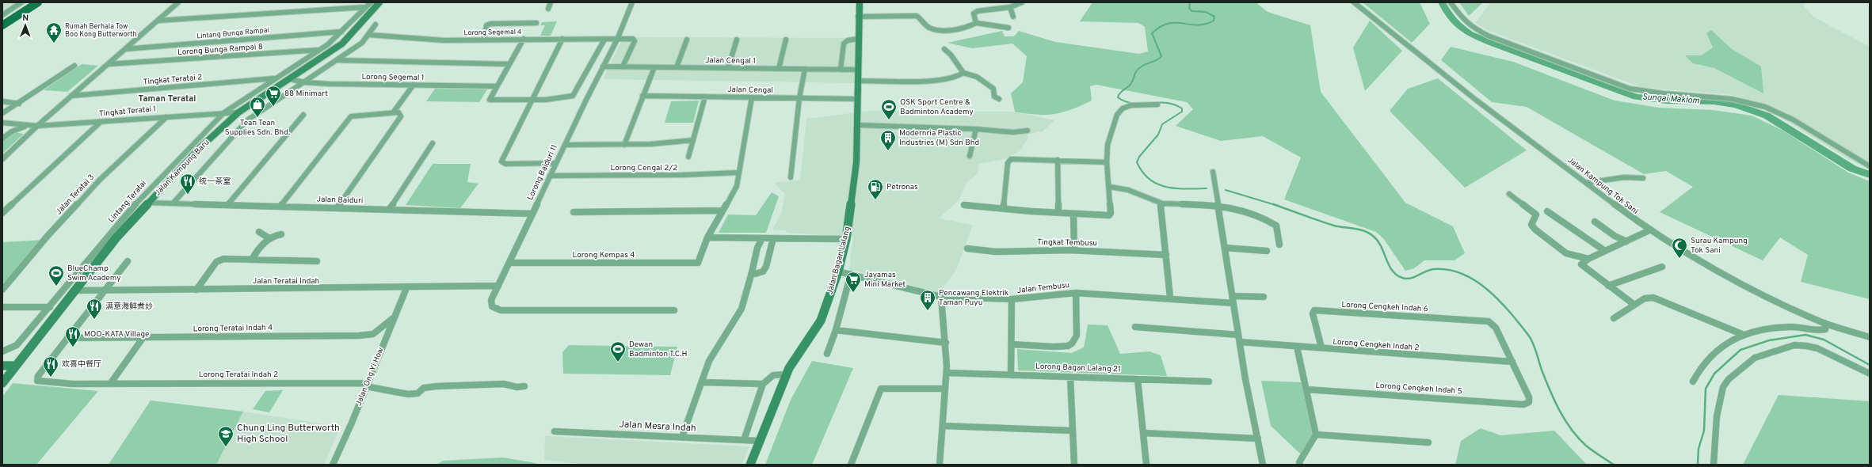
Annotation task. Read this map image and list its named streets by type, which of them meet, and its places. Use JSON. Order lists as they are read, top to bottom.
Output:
{
  "streets": {
    "main road": ["Jalan Kampung Baru", "Jalan Bagan Lalang"],
    "street": [
      "Lorong Segemal 4",
      "Lintang Bunga Rampai",
      "Lorong Bunga Rampai 8",
      "Jalan Cengal 1",
      "Lorong Segemal 1",
      "Tingkat Teratai 2",
      "Jalan Cengal",
      "Tingkat Teratai 1",
      "Lorong Cengal 2/2",
      "Lorong Baiduri 11",
      "Jalan Kampung Tok Sani",
      "Jalan Teratai 3",
      "Jalan Baiduri",
      "Lintang Teratai",
      "Tingkat Tembusu",
      "Lorong Kempas 4",
      "Jalan Teratai Indah",
      "Jalan Tembusu",
      "Lorong Cengkeh Indah 6",
      "Lorong Teratai Indah 4",
      "Lorong Cengkeh Indah 2",
      "Lorong Bagan Lalang 21",
      "Lorong Teratai Indah 2",
      "Jalan Ong Yi How",
      "Lorong Cengkeh Indah 5",
      "Jalan Mesra Indah"
    ]
  },
  "crossings": [
    ["Lorong Segemal 4", "Jalan Cengal 1"],
    ["Lorong Segemal 4", "Lorong Baiduri 11"],
    ["Lintang Bunga Rampai", "Lintang Teratai"],
    ["Lorong Bunga Rampai 8", "Jalan Kampung Baru"],
    ["Lorong Bunga Rampai 8", "Lintang Teratai"],
    ["Jalan Cengal 1", "Lorong Baiduri 11"],
    ["Jalan Cengal 1", "Jalan Bagan Lalang"],
    ["Lorong Segemal 1", "Jalan Kampung Baru"],
    ["Tingkat Teratai 2", "Lintang Teratai"],
    ["Jalan Cengal", "Jalan Bagan Lalang"],
    ["Tingkat Teratai 1", "Jalan Kampung Baru"],
    ["Tingkat Teratai 1", "Jalan Teratai 3"],
    ["Tingkat Teratai 1", "Lintang Teratai"],
    ["Jalan Kampung Baru", "Jalan Baiduri"],
    ["Jalan Kampung Baru", "Jalan Teratai Indah"],
    ["Lorong Cengal 2/2", "Lorong Baiduri 11"],
    ["Lorong Baiduri 11", "Jalan Baiduri"],
    ["Lorong Baiduri 11", "Lorong Kempas 4"],
    ["Lorong Baiduri 11", "Jalan Teratai Indah"],
    ["Jalan Bagan Lalang", "Jalan Tembusu"],
    ["Jalan Bagan Lalang", "Jalan Mesra Indah"],
    ["Jalan Teratai Indah", "Jalan Ong Yi How"],
    ["Lorong Cengkeh Indah 6", "Lorong Cengkeh Indah 2"],
    ["Lorong Cengkeh Indah 6", "Lorong Cengkeh Indah 5"],
    ["Lorong Teratai Indah 4", "Jalan Ong Yi How"],
    ["Lorong Cengkeh Indah 2", "Lorong Cengkeh Indah 5"],
    ["Lorong Teratai Indah 2", "Jalan Ong Yi How"]
  ],
  "districts": ["Taman Teratai"],
  "water": ["Sungai Maklom"],
  "places": {
    "temple": ["Rumah Berhala Tow Boo Kong Butterworth"],
    "supermarket": ["88 Minimart", "Jayamas Mini Market"],
    "shop": ["Tean Tean Supplies Sdn. Bhd."],
    "sports": ["OSK Sport Centre & Badminton Academy", "BlueChamp Swim Academy", "Dewan Badminton T.C.H"],
    "building": ["Modernria Plastic Industries (M) Sdn Bhd", "Pencawang Elektrik Taman Puyu"],
    "restaurant": [
      "统一茶室",
      "满意海鲜煮炒",
      "MOO-KATA Village",
      "欢喜中餐厅"
    ],
    "fuel station": ["Petronas"],
    "mosque": ["Surau Kampung Tok Sani"],
    "school or university": ["Chung Ling Butterworth High School"]
  },
  "north": "top"
}
